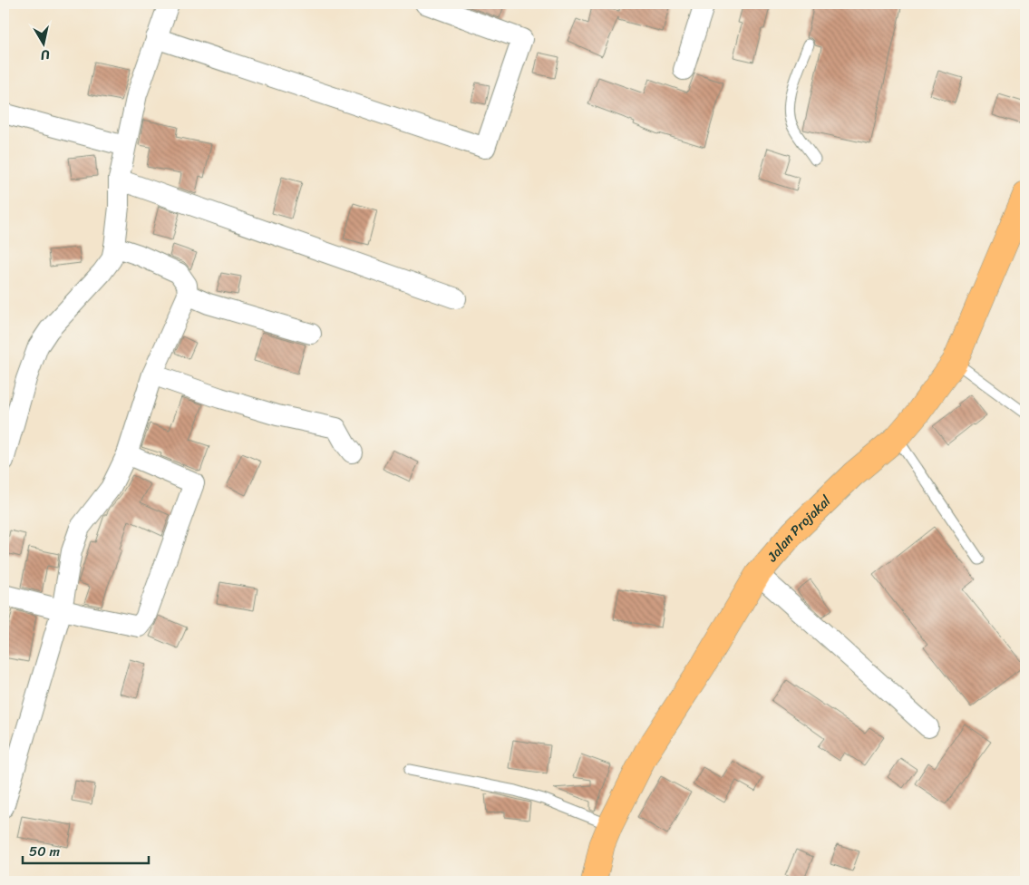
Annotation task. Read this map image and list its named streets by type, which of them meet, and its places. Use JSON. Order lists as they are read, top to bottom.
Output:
{
  "streets": {
    "main road": ["Jalan Projakal"]
  },
  "scale_bar": "50 m",
  "north": "bottom"
}
